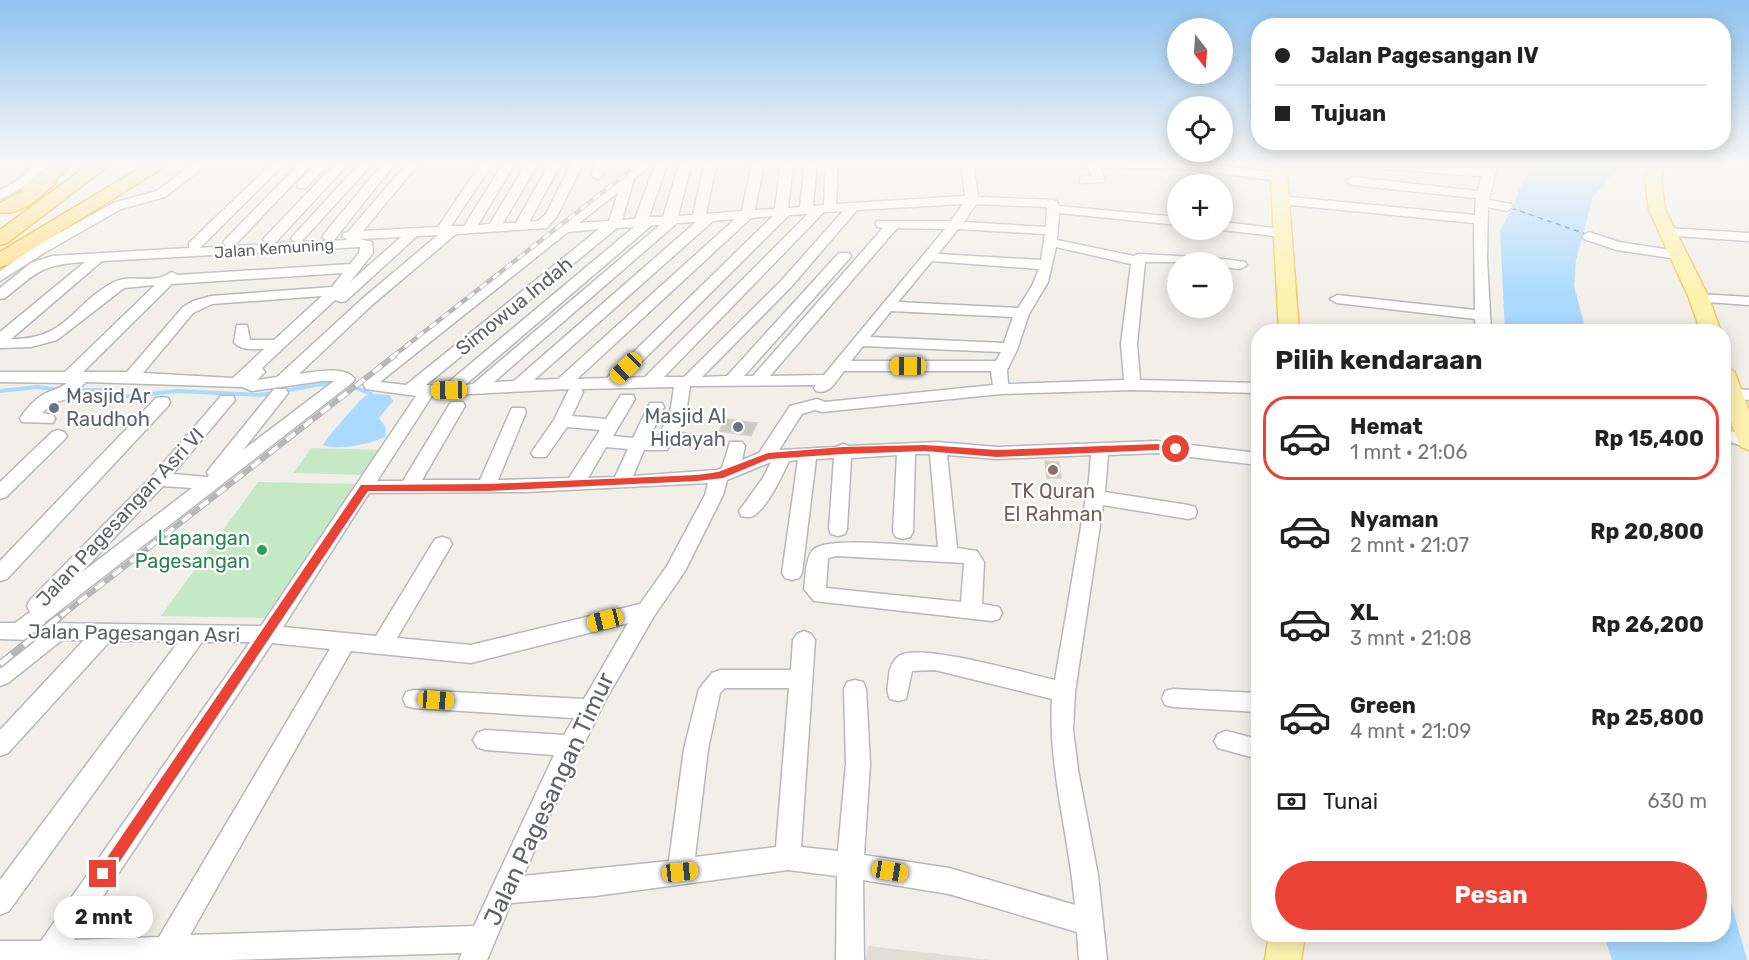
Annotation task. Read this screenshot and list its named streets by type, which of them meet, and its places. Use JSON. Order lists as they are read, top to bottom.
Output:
{
  "streets": {
    "street": [
      "Jalan Kemuning",
      "Simowua Indah",
      "Jalan Pagesangan Asri VI",
      "Jalan Pagesangan Asri",
      "Jalan Pagesangan Timur"
    ]
  },
  "crossings": [
    ["Simowua Indah", "Jalan Pagesangan Asri"],
    ["Jalan Pagesangan Asri VI", "Jalan Pagesangan Asri"],
    ["Jalan Pagesangan Asri", "Jalan Pagesangan Timur"]
  ],
  "places": [
    "Masjid Ar Raudhoh",
    "Masjid Al Hidayah",
    "TK Quran El Rahman",
    "Lapangan Pagesangan"
  ],
  "north": "bottom",
  "page": {
    "map_buttons": ["+", "−"],
    "banner": ["Jalan Pagesangan IV", "Tujuan"],
    "heading": "Pilih kendaraan",
    "list": [
      {
        "name": "Hemat",
        "note": "1 mnt · 21:06",
        "value": "Rp 15,400"
      },
      {
        "name": "Nyaman",
        "note": "2 mnt · 21:07",
        "value": "Rp 20,800"
      },
      {
        "name": "XL",
        "note": "3 mnt · 21:08",
        "value": "Rp 26,200"
      },
      {
        "name": "Green",
        "note": "4 mnt · 21:09",
        "value": "Rp 25,800"
      }
    ],
    "pay": ["Tunai", "630 m"],
    "buttons": "Pesan",
    "bubble": "2 mnt"
  }
}
